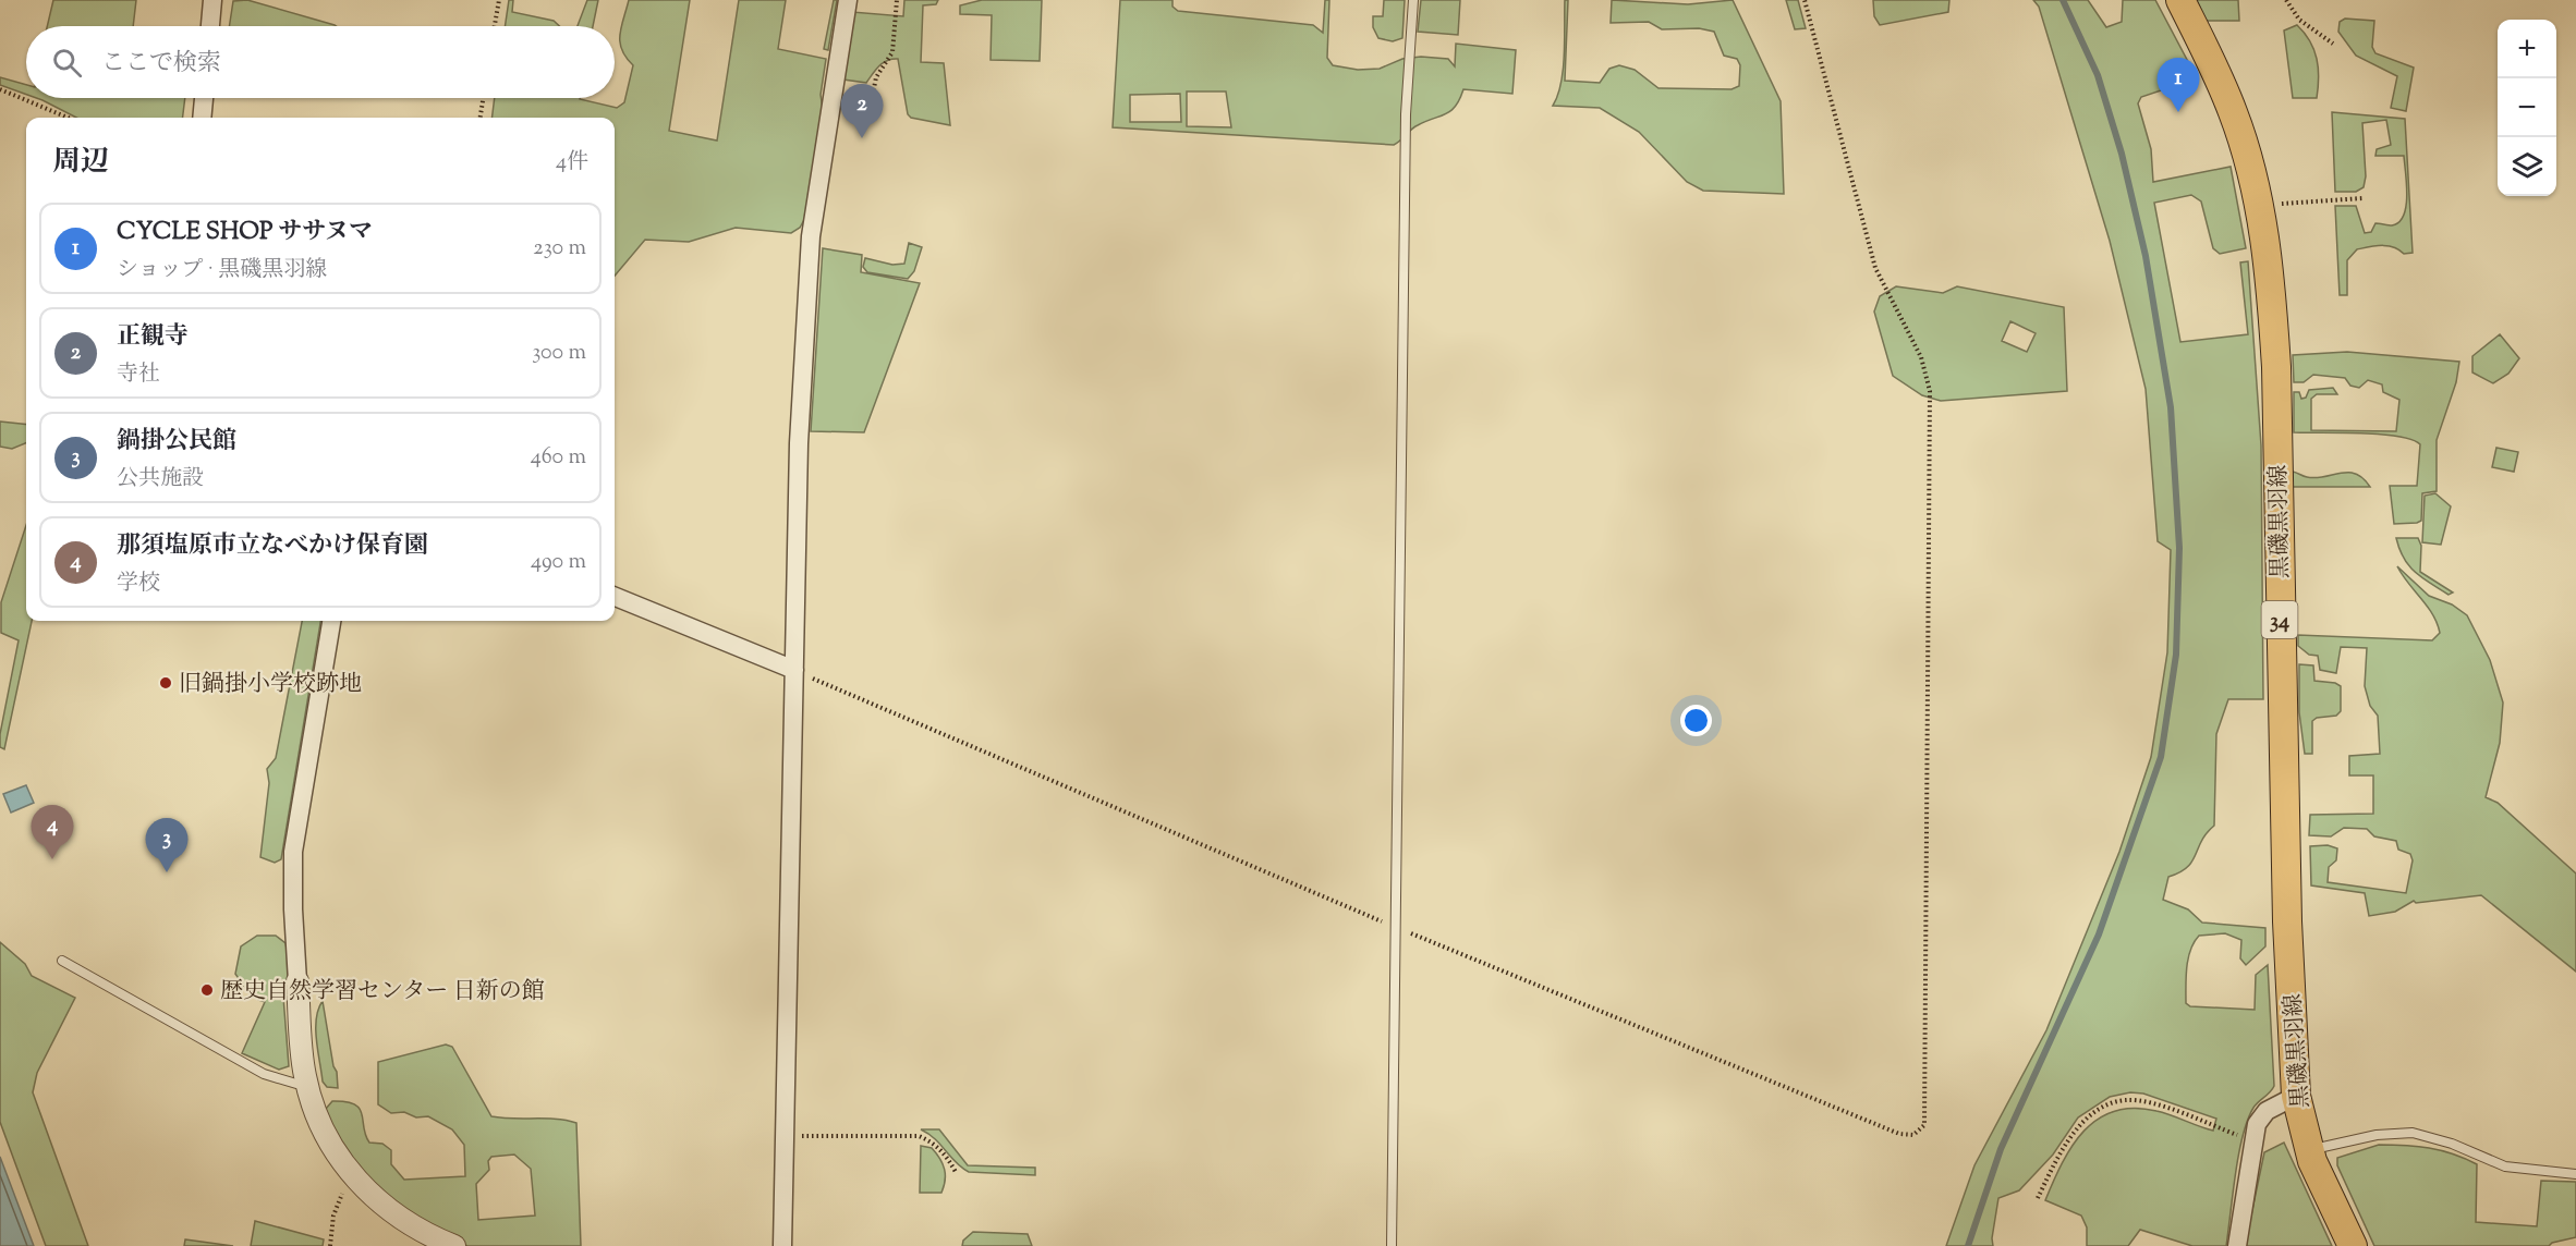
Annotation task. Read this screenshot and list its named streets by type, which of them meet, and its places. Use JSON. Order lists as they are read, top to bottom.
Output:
{
  "streets": {
    "main road": ["黒磯黒羽線", "34"]
  },
  "places": ["旧鍋掛小学校跡地", "歴史自然学習センター 日新の館"],
  "page": {
    "map_buttons": ["+", "−"],
    "search": "ここで検索",
    "pins": [
      "1",
      "2",
      "4",
      "3"
    ],
    "heading": ["周辺", "4件"],
    "list": [
      {
        "mark": "1",
        "name": "CYCLE SHOP ササヌマ",
        "note": "ショップ · 黒磯黒羽線",
        "value": "230 m"
      },
      {
        "mark": "2",
        "name": "正観寺",
        "note": "寺社",
        "value": "300 m"
      },
      {
        "mark": "3",
        "name": "鍋掛公民館",
        "note": "公共施設",
        "value": "460 m"
      },
      {
        "mark": "4",
        "name": "那須塩原市立なべかけ保育園",
        "note": "学校",
        "value": "490 m"
      }
    ]
  }
}
